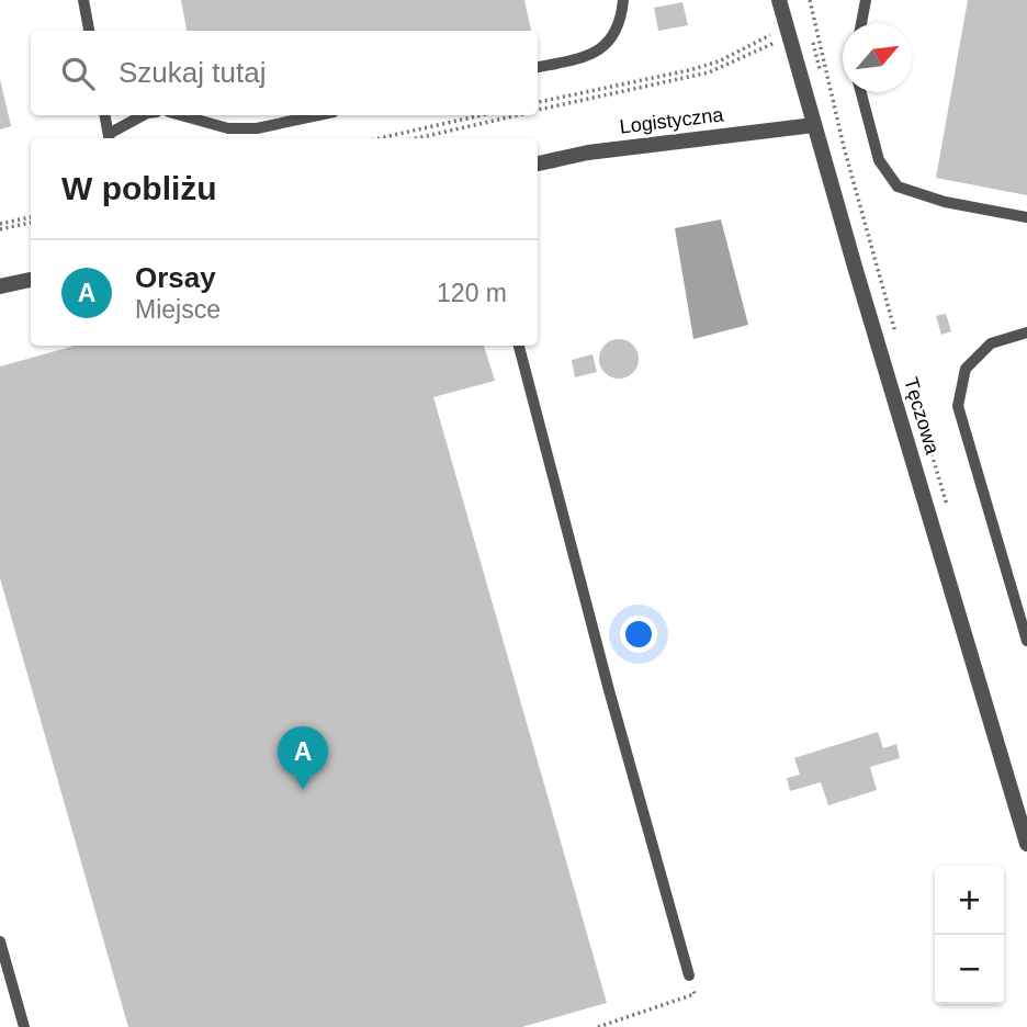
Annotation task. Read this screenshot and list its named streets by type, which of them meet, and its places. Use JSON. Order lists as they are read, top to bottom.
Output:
{
  "streets": {
    "street": ["Logistyczna", "Tęczowa"]
  },
  "crossings": [
    ["Logistyczna", "Tęczowa"]
  ],
  "north": "top right",
  "page": {
    "search": "Szukaj tutaj",
    "heading": "W pobliżu",
    "list": [
      {
        "mark": "A",
        "name": "Orsay",
        "note": "Miejsce",
        "value": "120 m"
      }
    ],
    "pins": "A",
    "map_buttons": ["+", "−"]
  }
}
